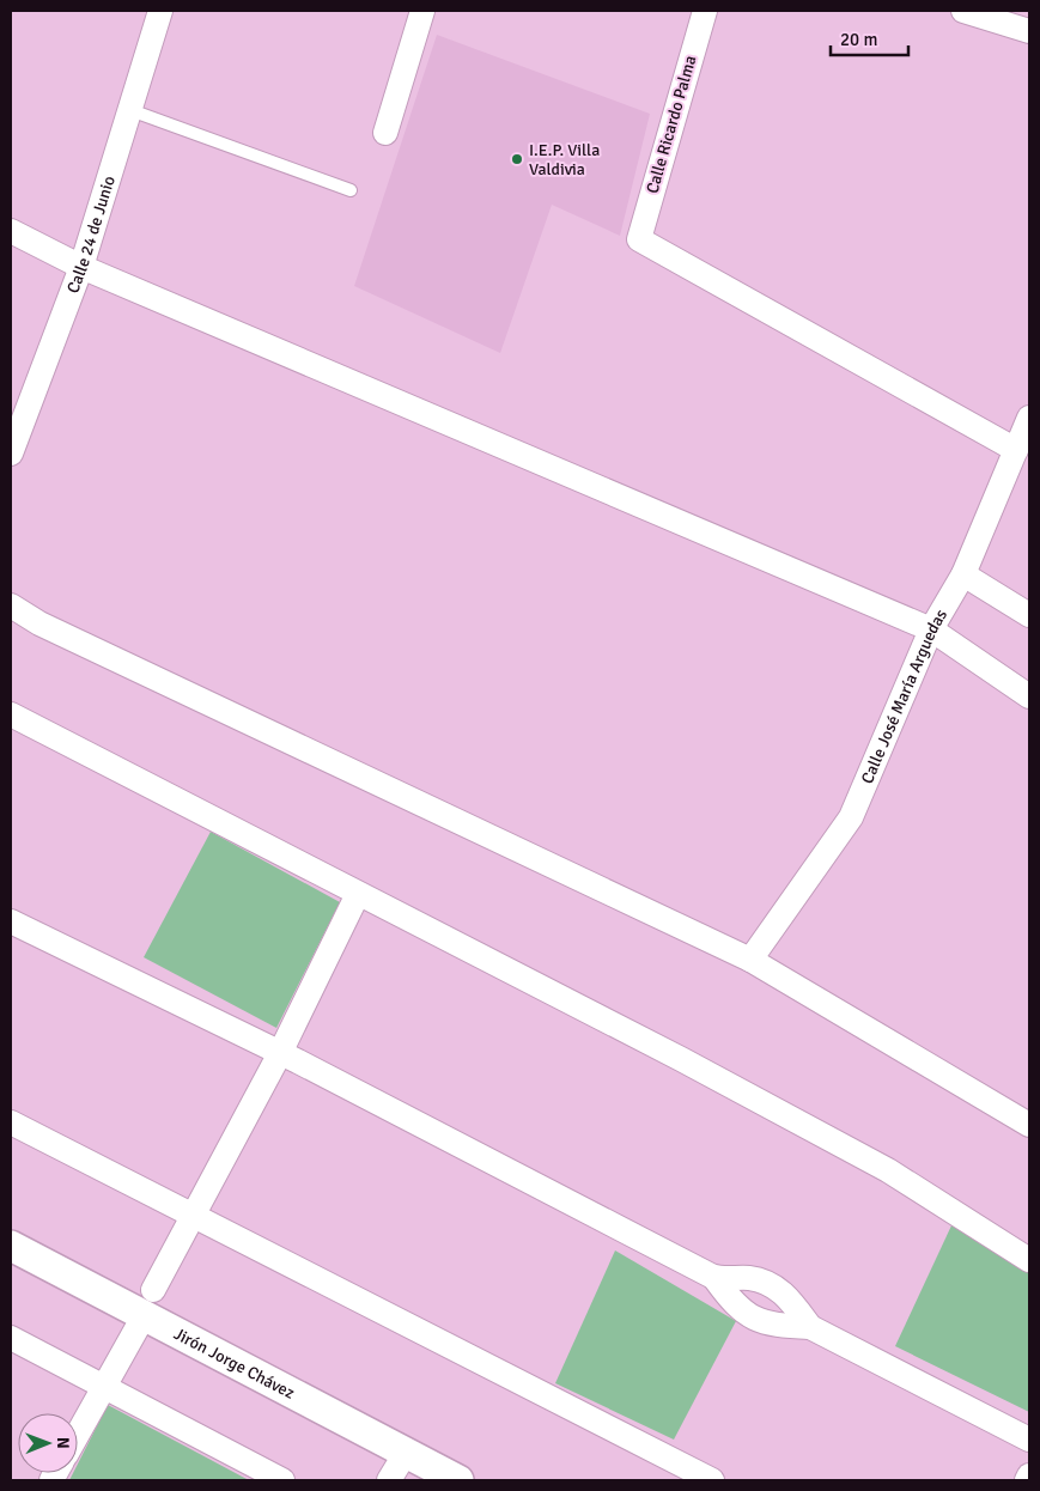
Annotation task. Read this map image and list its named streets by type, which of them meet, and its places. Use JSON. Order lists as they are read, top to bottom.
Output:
{
  "streets": {
    "street": [
      "Calle Ricardo Palma",
      "Calle 24 de Junio",
      "Calle José María Arguedas",
      "Jirón Jorge Chávez"
    ]
  },
  "crossings": [
    ["Calle Ricardo Palma", "Calle José María Arguedas"]
  ],
  "places": ["I.E.P. Villa Valdivia"],
  "scale_bar": "20 m",
  "north": "right"
}
